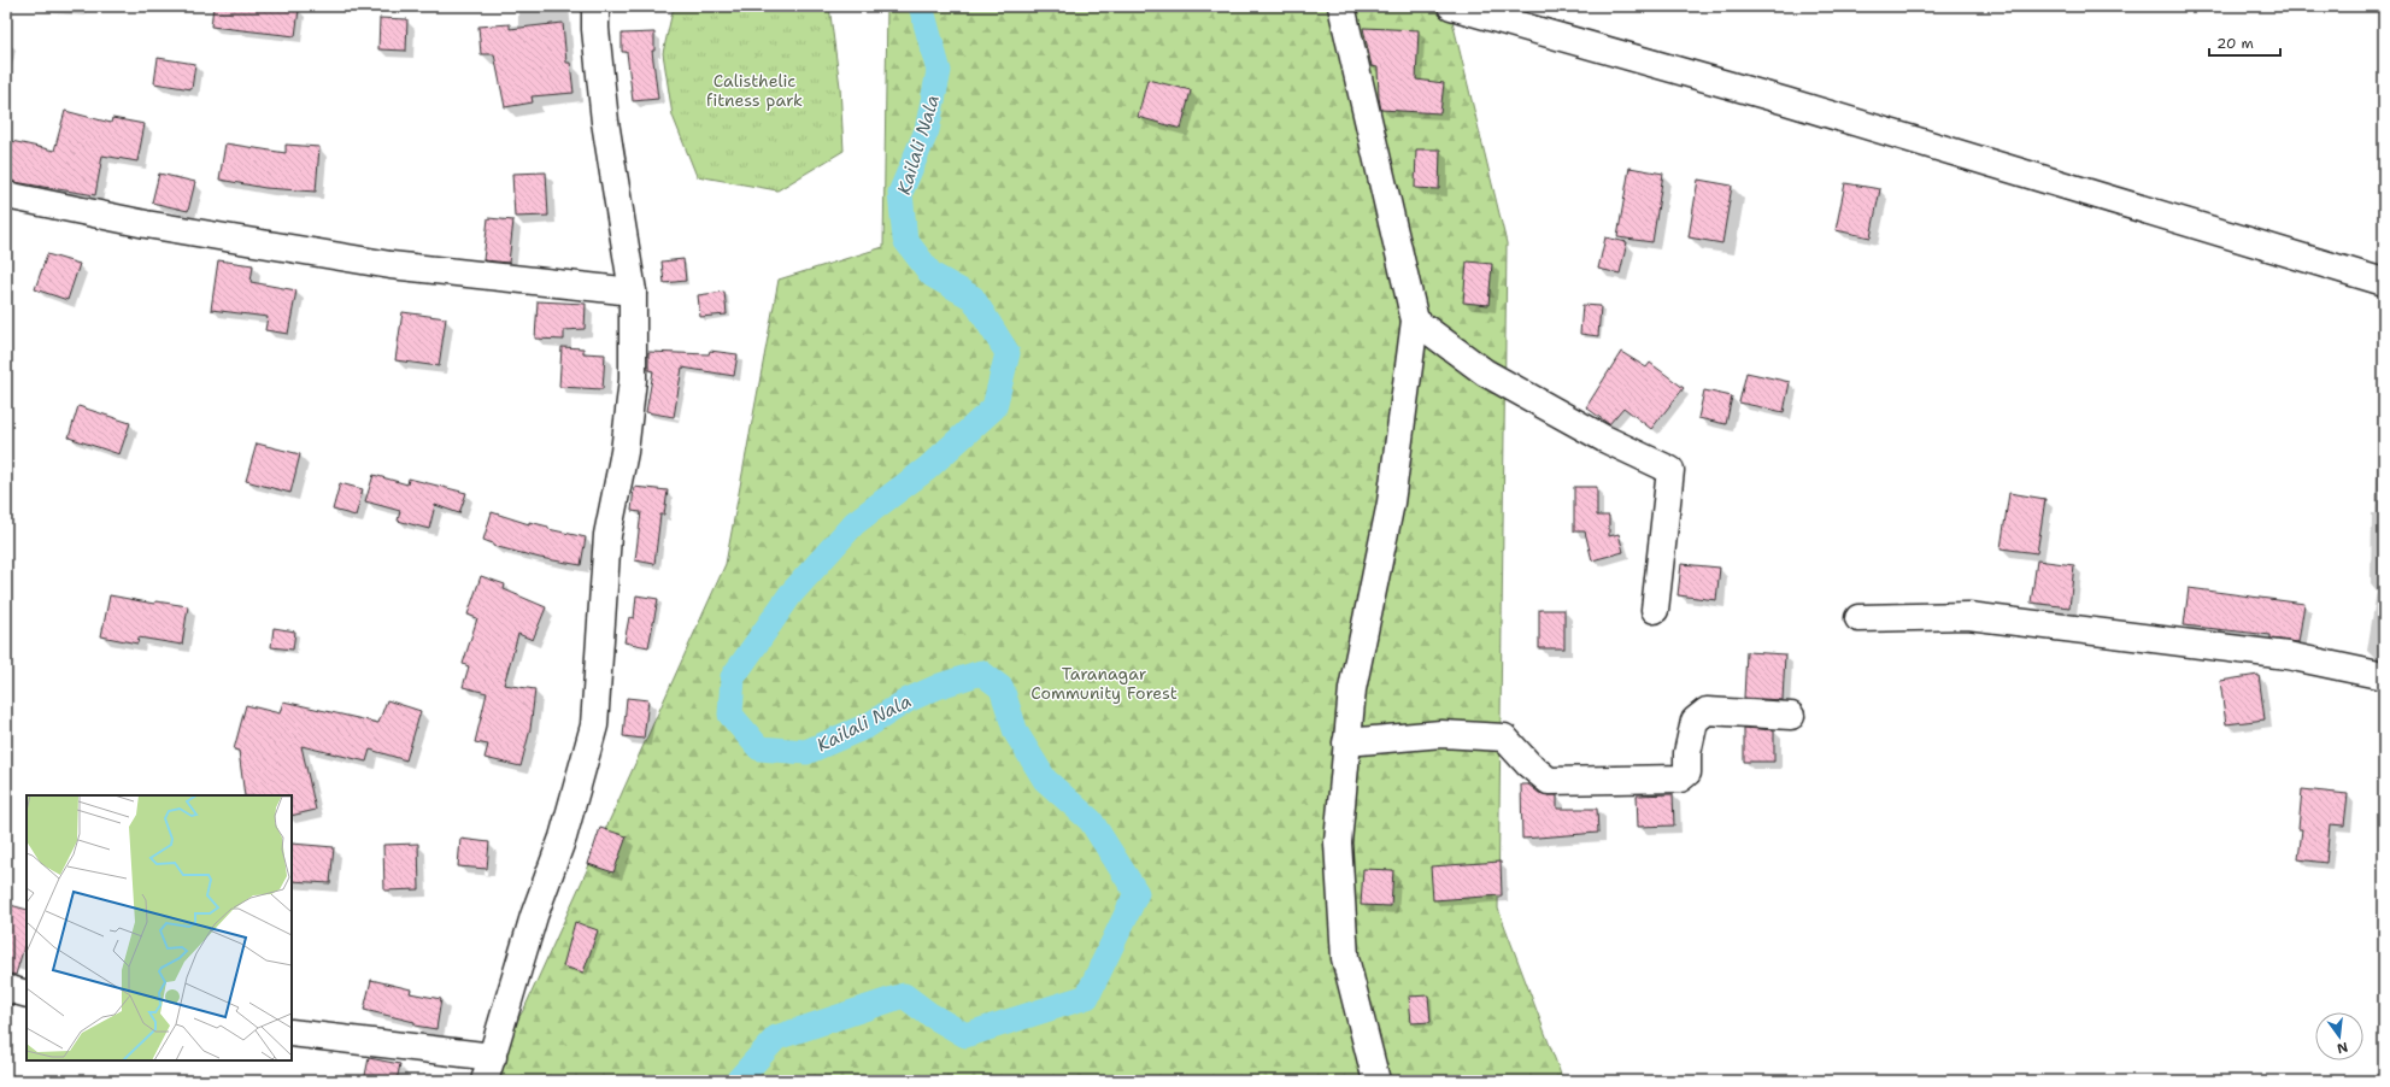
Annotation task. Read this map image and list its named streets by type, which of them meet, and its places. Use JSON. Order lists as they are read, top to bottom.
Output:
{
  "water": ["Kailali Nala"],
  "parks": ["Calisthelic fitness park", "Taranagar Community Forest"],
  "scale_bar": "20 m",
  "north": "bottom"
}
